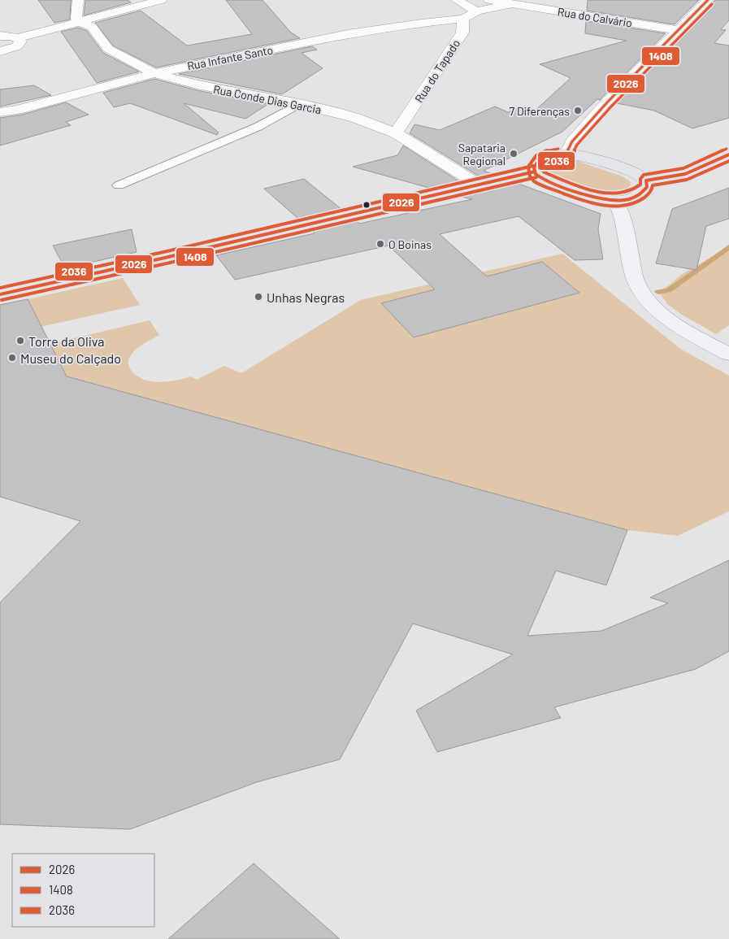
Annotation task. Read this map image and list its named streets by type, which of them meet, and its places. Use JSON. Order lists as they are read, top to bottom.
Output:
{
  "streets": {
    "street": [
      "Rua do Calvário",
      "Rua Infante Santo",
      "Rua do Tapado",
      "Rua Conde Dias Garcia"
    ]
  },
  "crossings": [
    ["Rua Infante Santo", "Rua do Tapado"],
    ["Rua Infante Santo", "Rua Conde Dias Garcia"],
    ["Rua do Tapado", "Rua Conde Dias Garcia"]
  ],
  "places": [
    "7 Diferenças",
    "Sapataria Regional",
    "O Boinas",
    "Unhas Negras",
    "Torre da Oliva",
    "Museu do Calçado"
  ],
  "lines": ["transit line 2026", "transit line 1408", "transit line 2036"],
  "legend": ["2026", "1408", "2036"]
}
